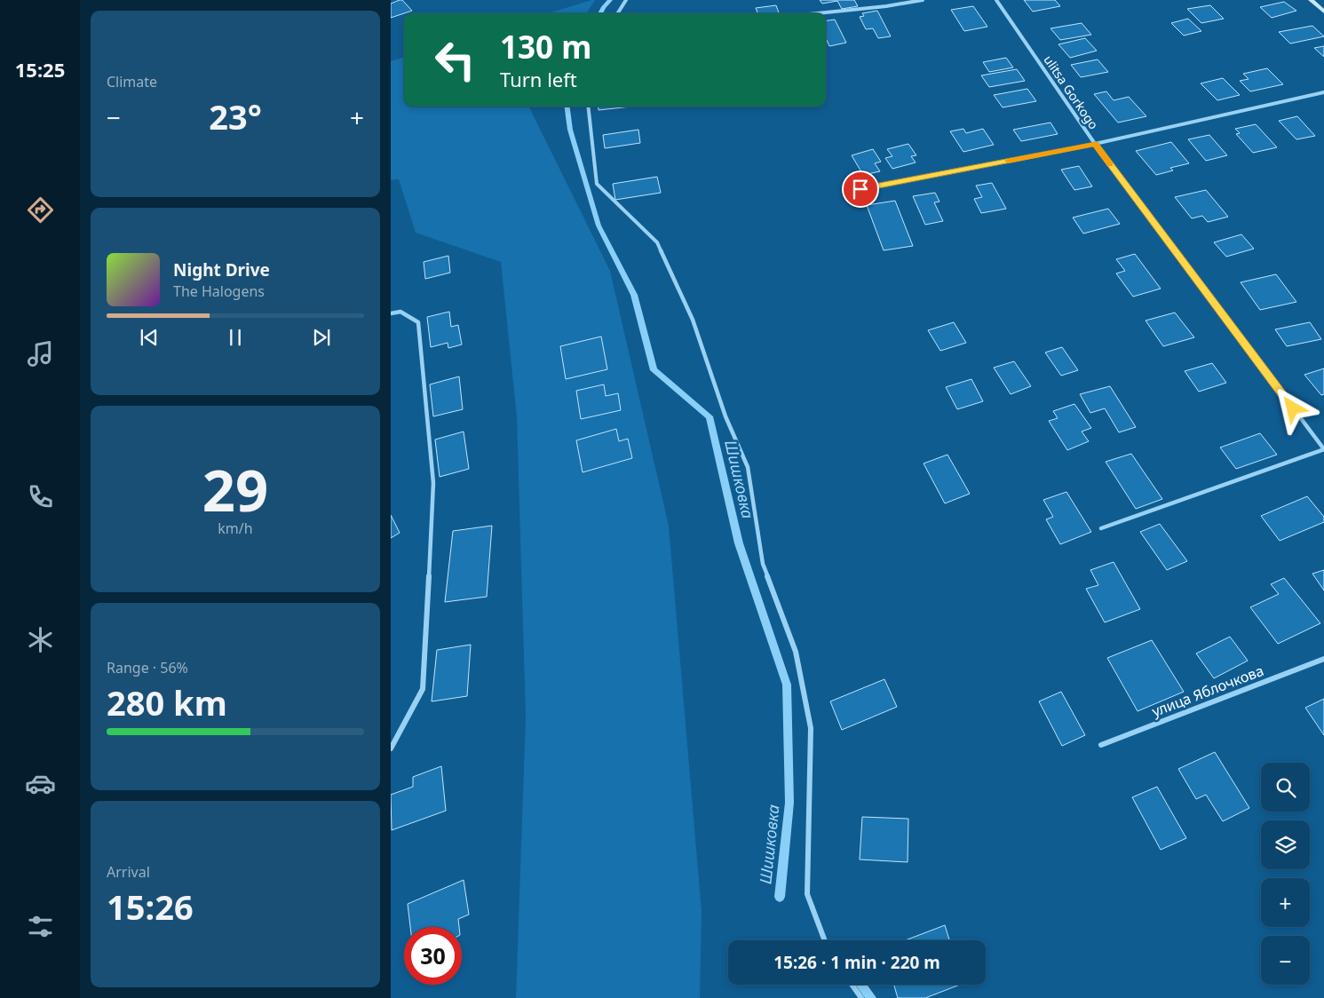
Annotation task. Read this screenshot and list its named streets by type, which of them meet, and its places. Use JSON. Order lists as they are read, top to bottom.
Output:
{
  "streets": {
    "street": ["ulitsa Gorkogo", "улица Яблочкова"]
  },
  "water": ["Шишковка"],
  "page": {
    "tabs": "15:25",
    "tile": [
      "Climate",
      ["29", "km/h"],
      ["Range · 56%", "280 km"],
      ["Arrival", "15:26"]
    ],
    "turn": ["130 m", "Turn left"],
    "heat": ["−", "23°", "+"],
    "song": ["Night Drive", "The Halogens"],
    "map_buttons": ["+", "−"],
    "limit": "30",
    "trip": "15:26 · 1 min · 220 m"
  }
}
